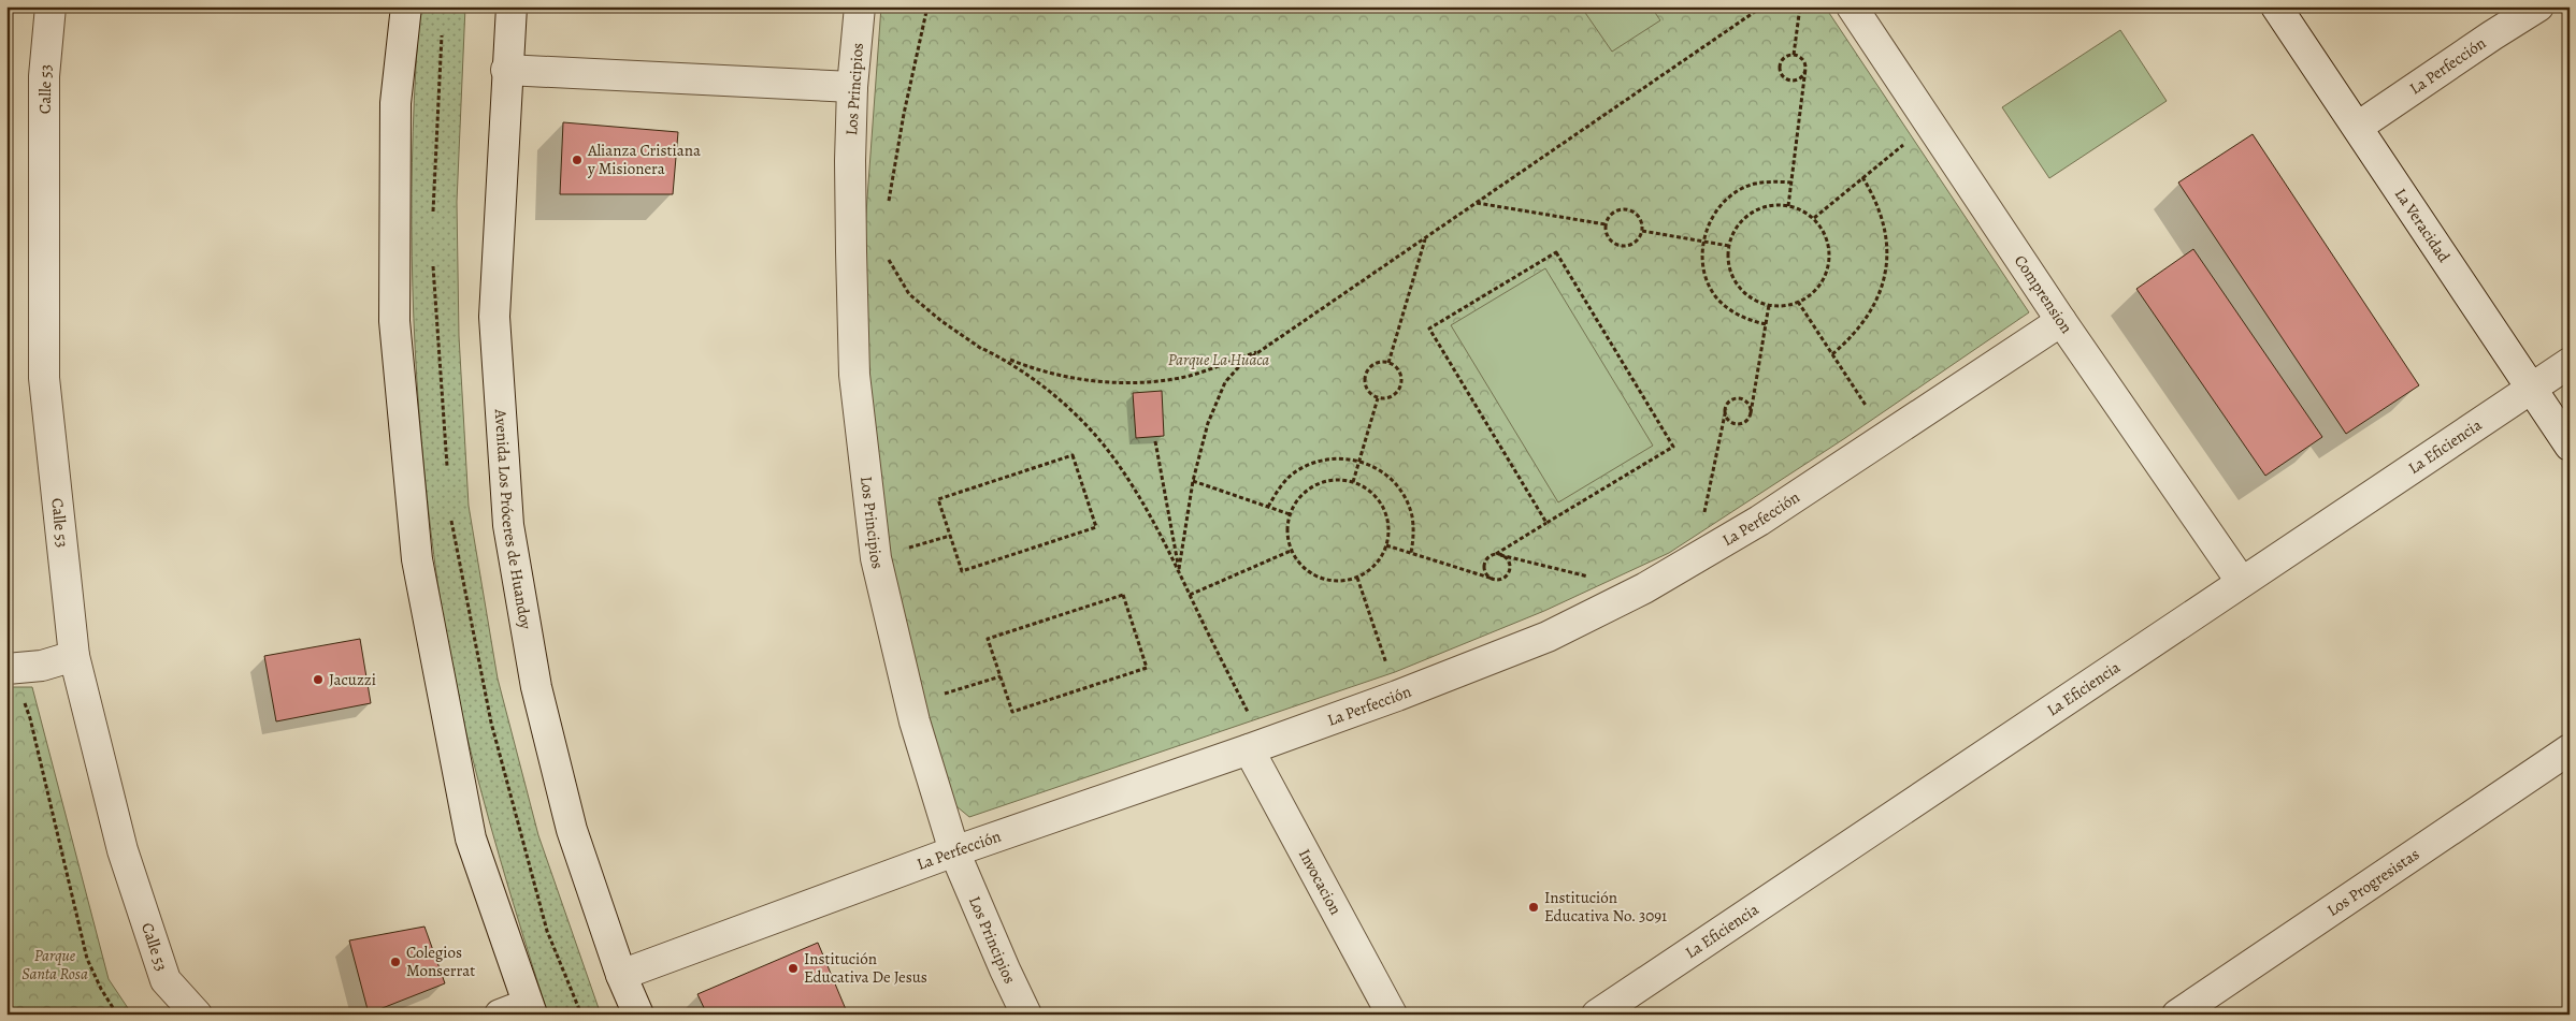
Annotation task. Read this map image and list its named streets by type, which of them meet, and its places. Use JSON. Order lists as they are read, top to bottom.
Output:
{
  "streets": {
    "street": [
      "La Perfección",
      "Calle 53",
      "Los Principios",
      "La Veracidad",
      "Comprension",
      "La Eficiencia",
      "Avenida Los Próceres de Huandoy",
      "Los Progresistas",
      "Invocacion"
    ]
  },
  "crossings": [
    ["La Perfección", "Los Principios"],
    ["La Perfección", "La Veracidad"],
    ["La Perfección", "Comprension"],
    ["La Perfección", "Avenida Los Próceres de Huandoy"],
    ["La Perfección", "Invocacion"],
    ["La Veracidad", "La Eficiencia"],
    ["Comprension", "La Eficiencia"]
  ],
  "parks": ["Parque La Huaca", "Parque Santa Rosa"],
  "places": [
    "Alianza Cristiana y Misionera",
    "Jacuzzi",
    "Institución Educativa No. 3091",
    "Colegios Monserrat",
    "Institución Educativa De Jesus"
  ]
}
